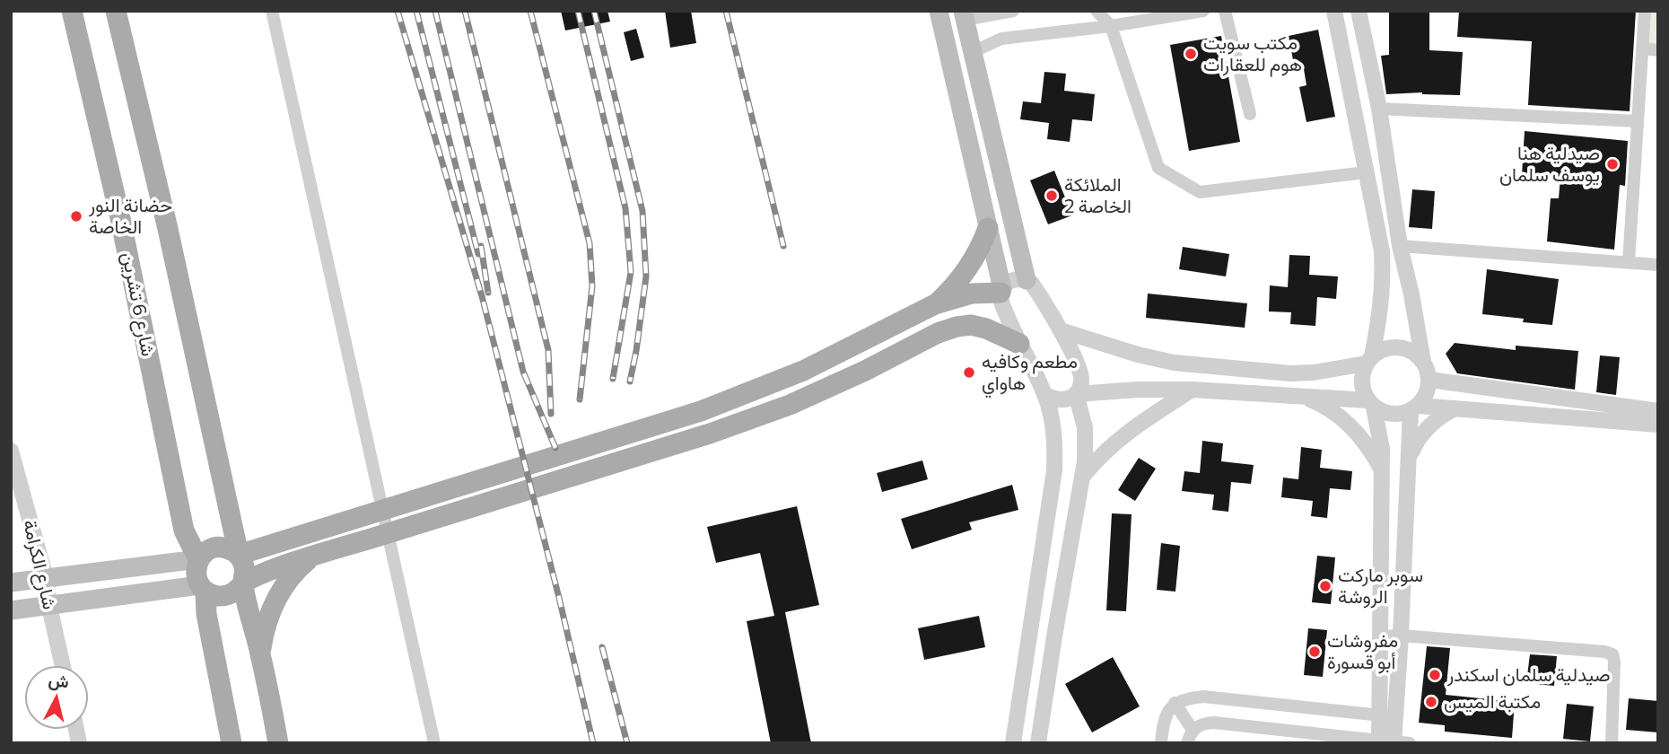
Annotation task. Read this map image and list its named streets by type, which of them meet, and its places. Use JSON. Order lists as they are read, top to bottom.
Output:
{
  "streets": {
    "main road": ["شارع 6 تشرين"],
    "street": ["شارع الكرامة"]
  },
  "places": [
    "مكتب سويت هوم للعقارات",
    "صيدلية هنا يوسف سلمان",
    "الملائكة الخاصة 2",
    "حضانة النور الخاصة",
    "مطعم وكافيه هاواي",
    "سوبر ماركت الروشة",
    "مفروشات أبو قسورة",
    "صيدلية سلمان اسكندر",
    "مكتبة الميس"
  ],
  "north": "top"
}
